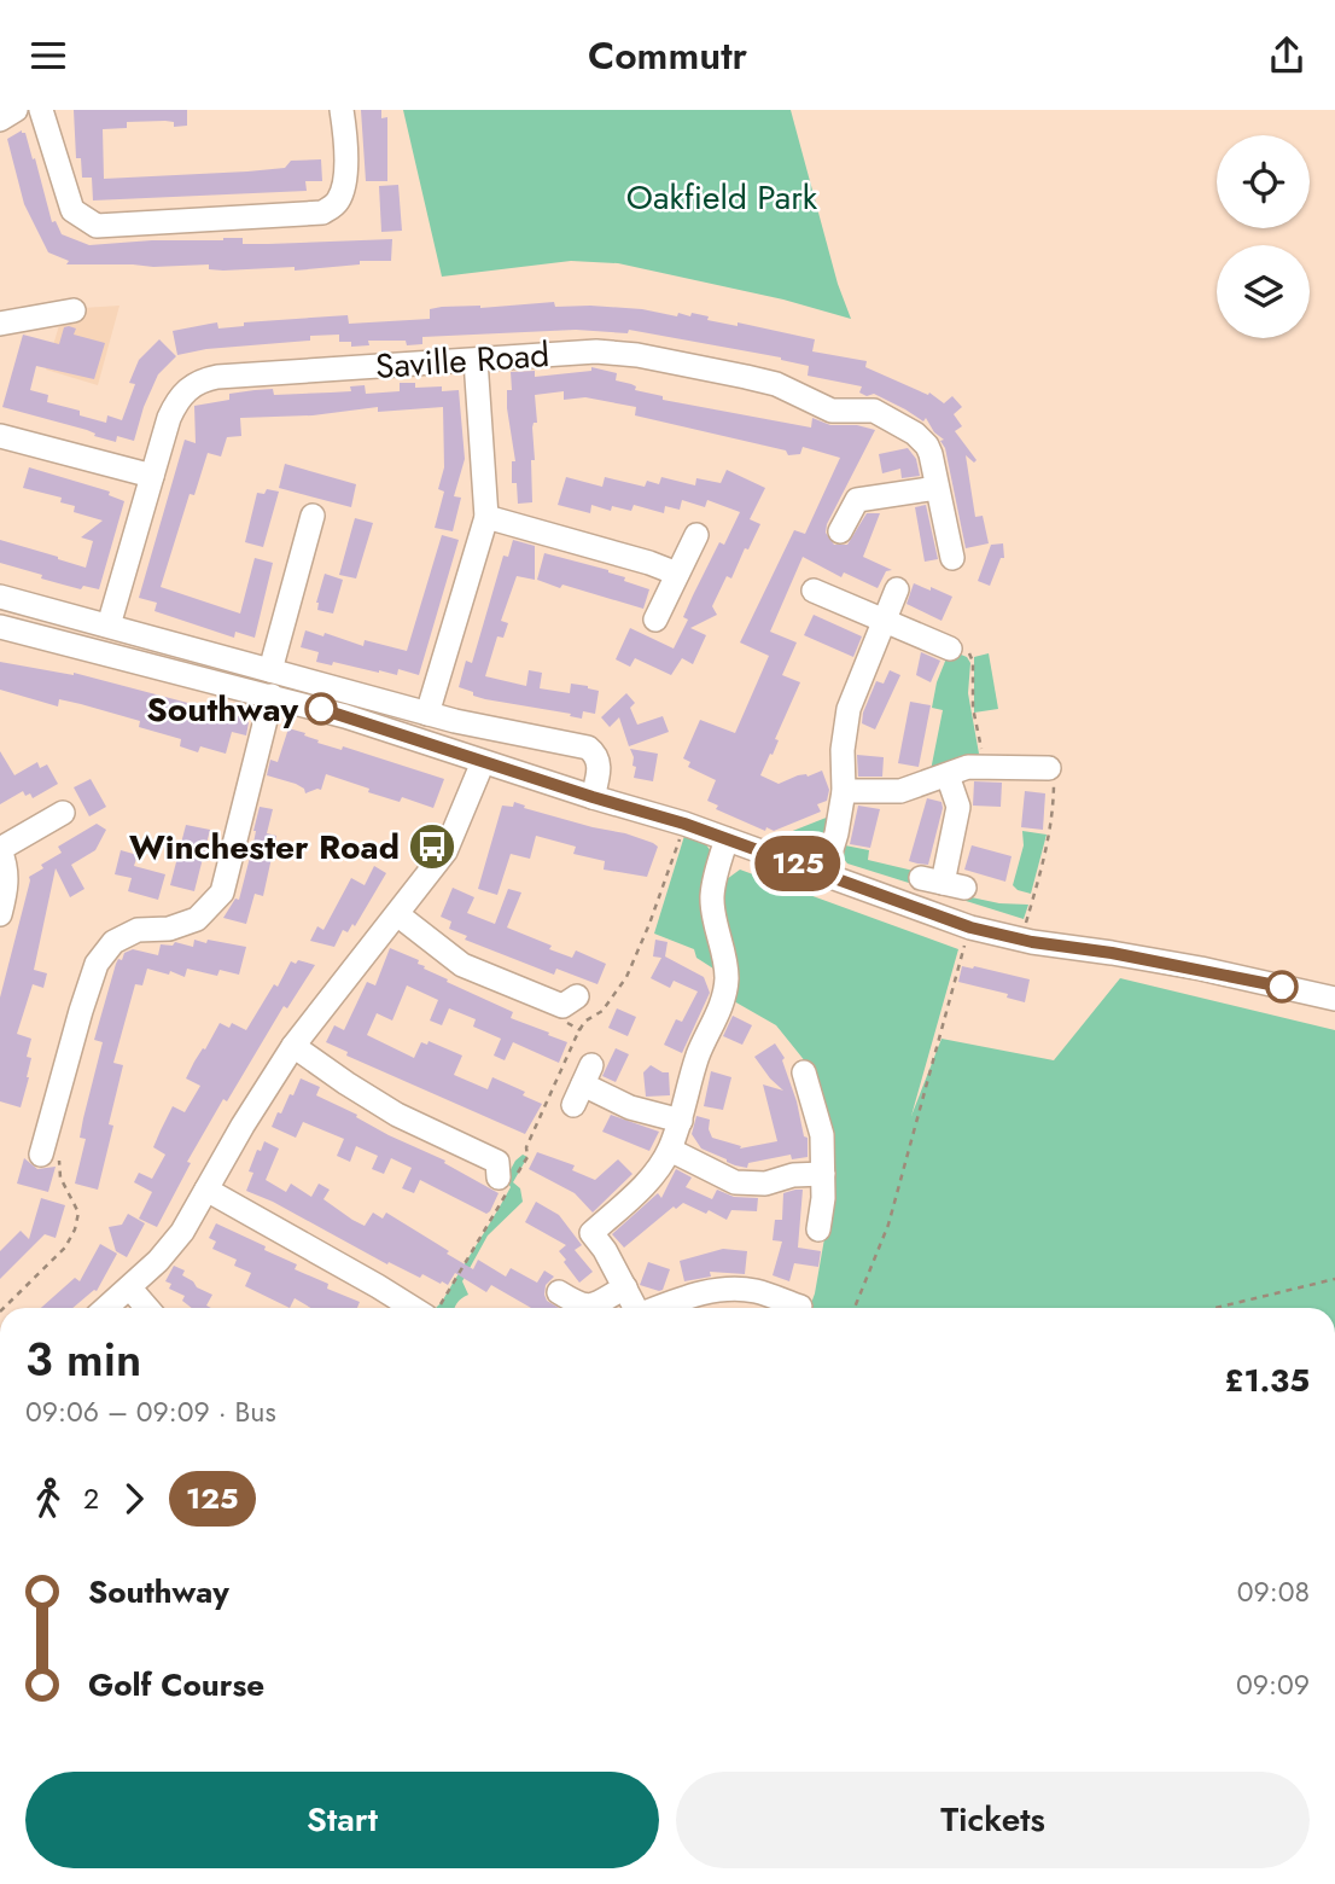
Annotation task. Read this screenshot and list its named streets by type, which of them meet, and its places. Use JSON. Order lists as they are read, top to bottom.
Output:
{
  "streets": {
    "street": ["Saville Road"]
  },
  "parks": ["Oakfield Park"],
  "places": {
    "other": ["Southway"],
    "bus stop": ["Winchester Road"]
  },
  "lines": ["bus line 125"],
  "page": {
    "header": "Commutr",
    "on_map": "125",
    "heading": ["3 min", "09:06 – 09:09 · Bus", "£1.35"],
    "legs": ["2", "125"],
    "list": [
      {
        "name": "Southway",
        "value": "09:08"
      },
      {
        "name": "Golf Course",
        "value": "09:09"
      }
    ],
    "buttons": ["Start", "Tickets"]
  }
}
